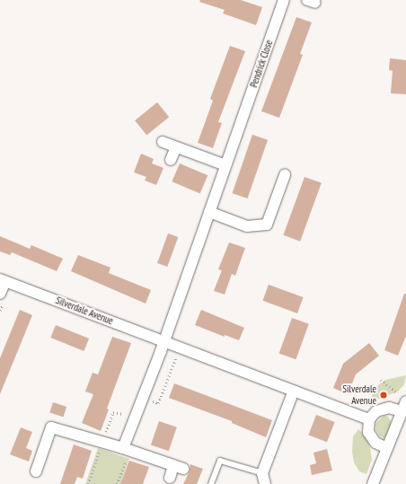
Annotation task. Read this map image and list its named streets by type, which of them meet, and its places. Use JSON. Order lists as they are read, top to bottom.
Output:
{
  "streets": {
    "street": ["Pendrick Close", "Silverdale Avenue"]
  },
  "places": ["Silverdale Avenue"]
}
